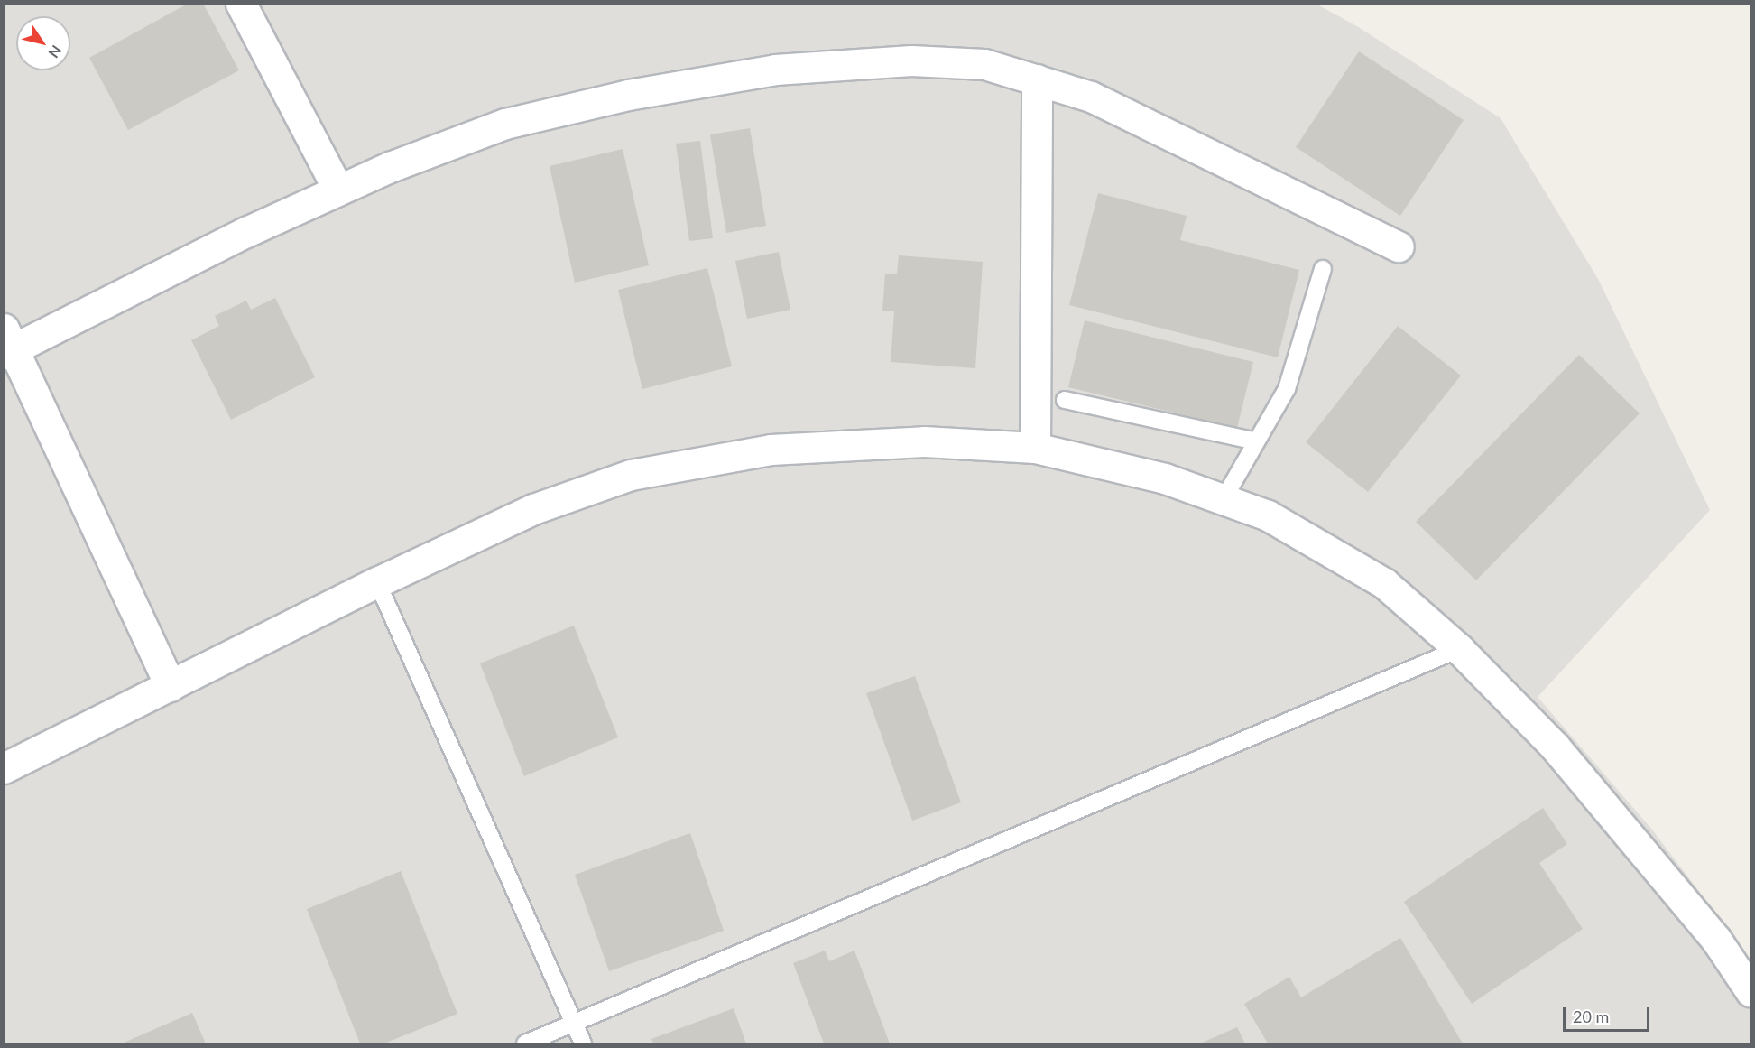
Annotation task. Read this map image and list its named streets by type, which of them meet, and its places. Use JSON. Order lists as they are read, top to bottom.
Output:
{
  "scale_bar": "20 m",
  "north": "bottom right"
}
